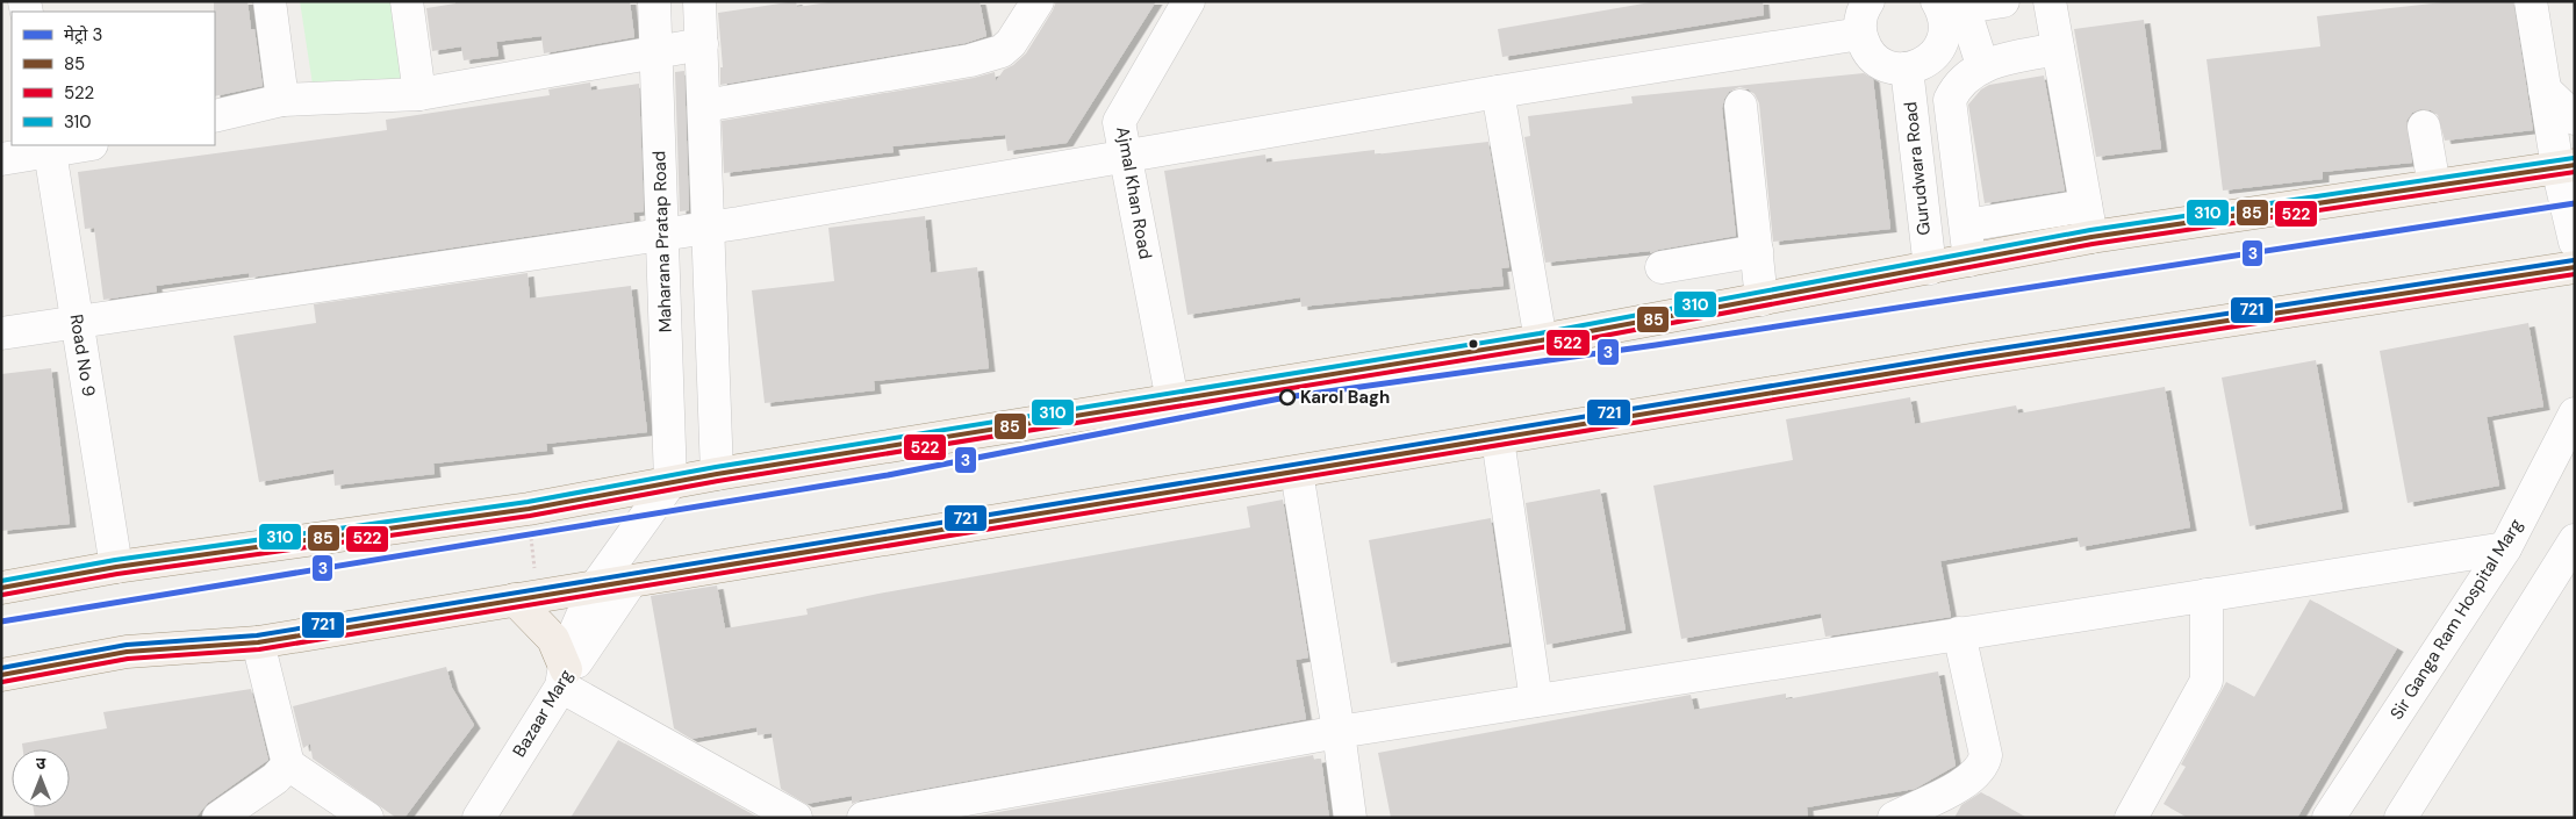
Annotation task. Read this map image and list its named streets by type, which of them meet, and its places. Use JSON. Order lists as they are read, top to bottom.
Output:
{
  "streets": {
    "street": [
      "Gurudwara Road",
      "Ajmal Khan Road",
      "Maharana Pratap Road",
      "Road No 9",
      "Sir Ganga Ram Hospital Marg",
      "Bazaar Marg"
    ]
  },
  "places": ["Karol Bagh"],
  "lines": [
    "transit line 310",
    "transit line 85",
    "transit line 522",
    "metro line 3",
    "transit line 721"
  ],
  "legend": [
    "मेट्रो 3",
    "85",
    "522",
    "310"
  ],
  "north": "top"
}
